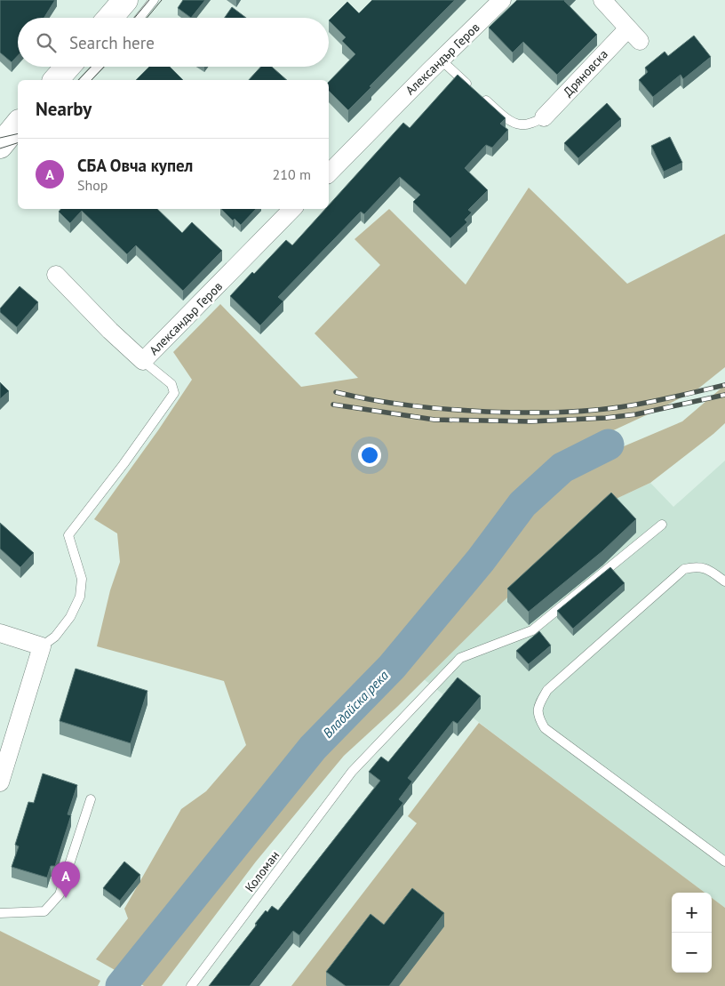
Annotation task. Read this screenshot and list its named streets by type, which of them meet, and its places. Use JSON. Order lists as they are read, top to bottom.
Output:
{
  "streets": {
    "street": ["Александър Геров", "Дряновска"],
    "lane": ["Коломан"]
  },
  "water": ["Владайска река"],
  "page": {
    "search": "Search here",
    "heading": "Nearby",
    "list": [
      {
        "mark": "A",
        "name": "СБА Овча купел",
        "note": "Shop",
        "value": "210 m"
      }
    ],
    "pins": "A",
    "map_buttons": ["+", "−"]
  }
}
